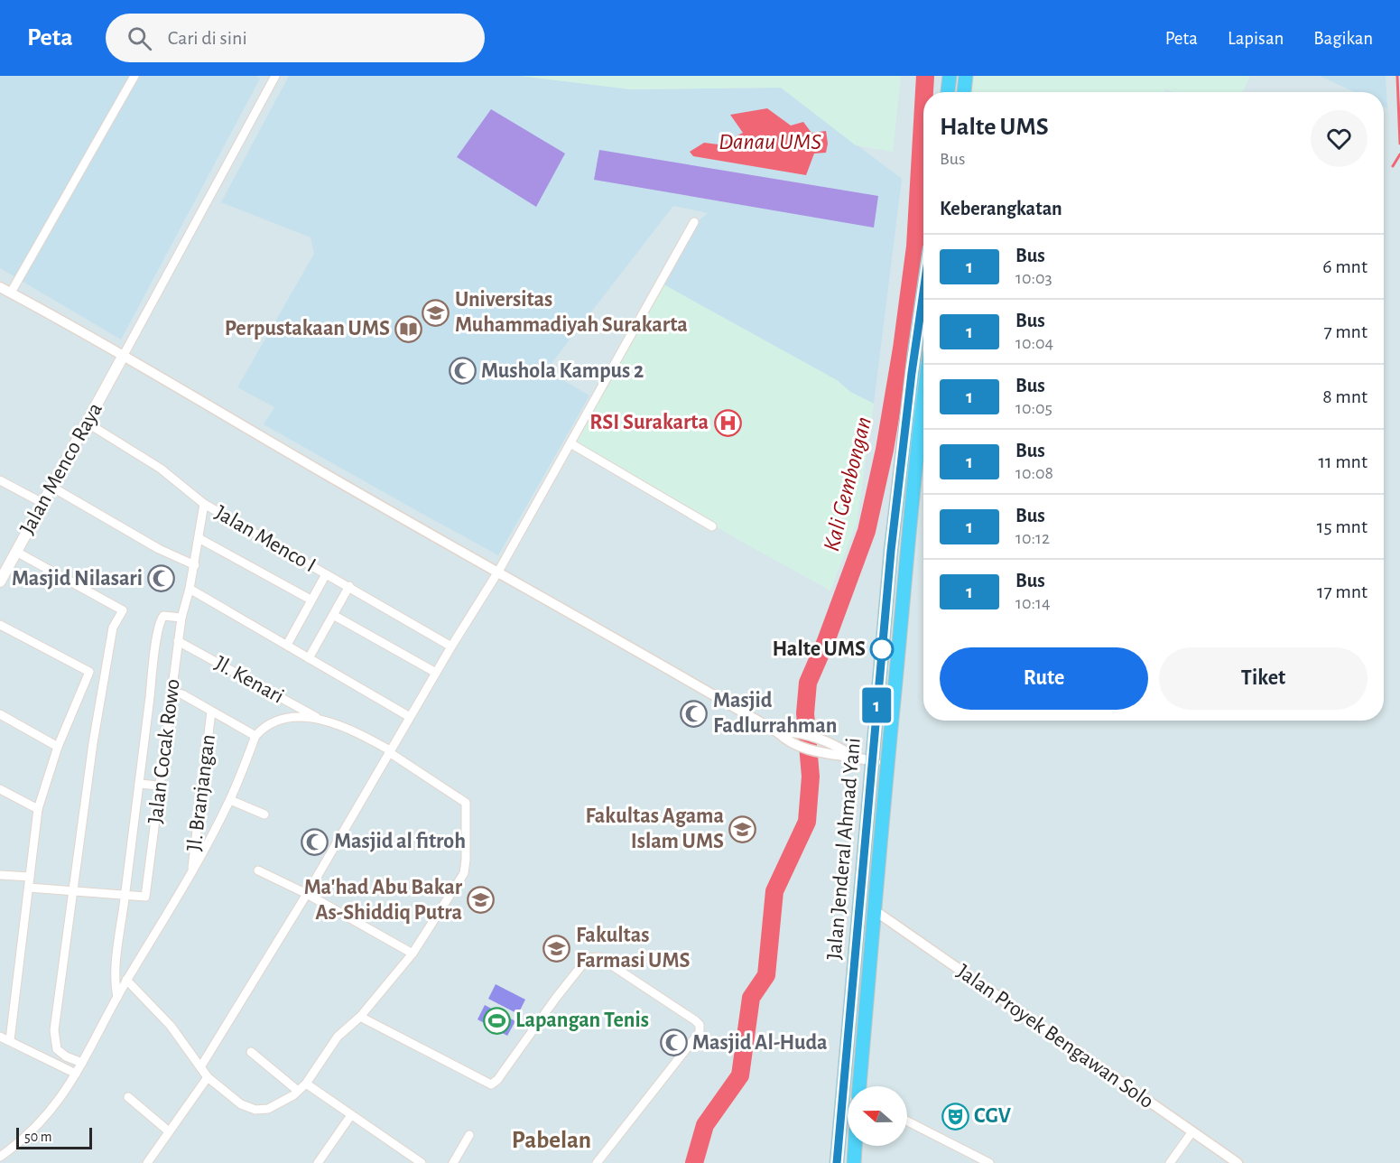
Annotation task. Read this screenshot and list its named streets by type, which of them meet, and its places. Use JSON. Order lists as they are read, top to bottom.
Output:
{
  "streets": {
    "highway": ["Jalan Jenderal Ahmad Yani"],
    "main road": ["Jalan Menco Raya"],
    "street": [
      "Jalan Menco I",
      "Jl. Kenari",
      "Jalan Cocak Rowo",
      "Jl. Branjangan",
      "Jalan Proyek Bengawan Solo"
    ]
  },
  "crossings": [
    ["Jalan Menco Raya", "Jalan Menco I"],
    ["Jalan Menco I", "Jalan Cocak Rowo"],
    ["Jl. Kenari", "Jalan Cocak Rowo"],
    ["Jalan Jenderal Ahmad Yani", "Jalan Proyek Bengawan Solo"]
  ],
  "districts": ["Pabelan"],
  "water": ["Danau UMS", "Kali Gembongan"],
  "places": {
    "school or university": [
      "Universitas Muhammadiyah Surakarta",
      "Fakultas Agama Islam UMS",
      "Ma'had Abu Bakar As-Shiddiq Putra",
      "Fakultas Farmasi UMS"
    ],
    "library": ["Perpustakaan UMS"],
    "mosque": [
      "Mushola Kampus 2",
      "Masjid Nilasari",
      "Masjid Fadlurrahman",
      "Masjid al fitroh",
      "Masjid Al-Huda"
    ],
    "hospital": ["RSI Surakarta"],
    "other": ["Halte UMS"],
    "sports": ["Lapangan Tenis"],
    "theatre": ["CGV"]
  },
  "lines": ["bus line 1"],
  "scale_bar": "50 m",
  "north": "left",
  "page": {
    "header": "Peta",
    "search": "Cari di sini",
    "nav": ["Peta", "Lapisan", "Bagikan"],
    "on_map": "1",
    "heading": [
      ["Halte UMS", "Bus"],
      "Keberangkatan"
    ],
    "list": [
      {
        "mark": "1",
        "name": "Bus",
        "note": "10:03",
        "value": "6 mnt"
      },
      {
        "mark": "1",
        "name": "Bus",
        "note": "10:04",
        "value": "7 mnt"
      },
      {
        "mark": "1",
        "name": "Bus",
        "note": "10:05",
        "value": "8 mnt"
      },
      {
        "mark": "1",
        "name": "Bus",
        "note": "10:08",
        "value": "11 mnt"
      },
      {
        "mark": "1",
        "name": "Bus",
        "note": "10:12",
        "value": "15 mnt"
      },
      {
        "mark": "1",
        "name": "Bus",
        "note": "10:14",
        "value": "17 mnt"
      }
    ],
    "buttons": ["Rute", "Tiket"],
    "scale": "50 m"
  }
}
